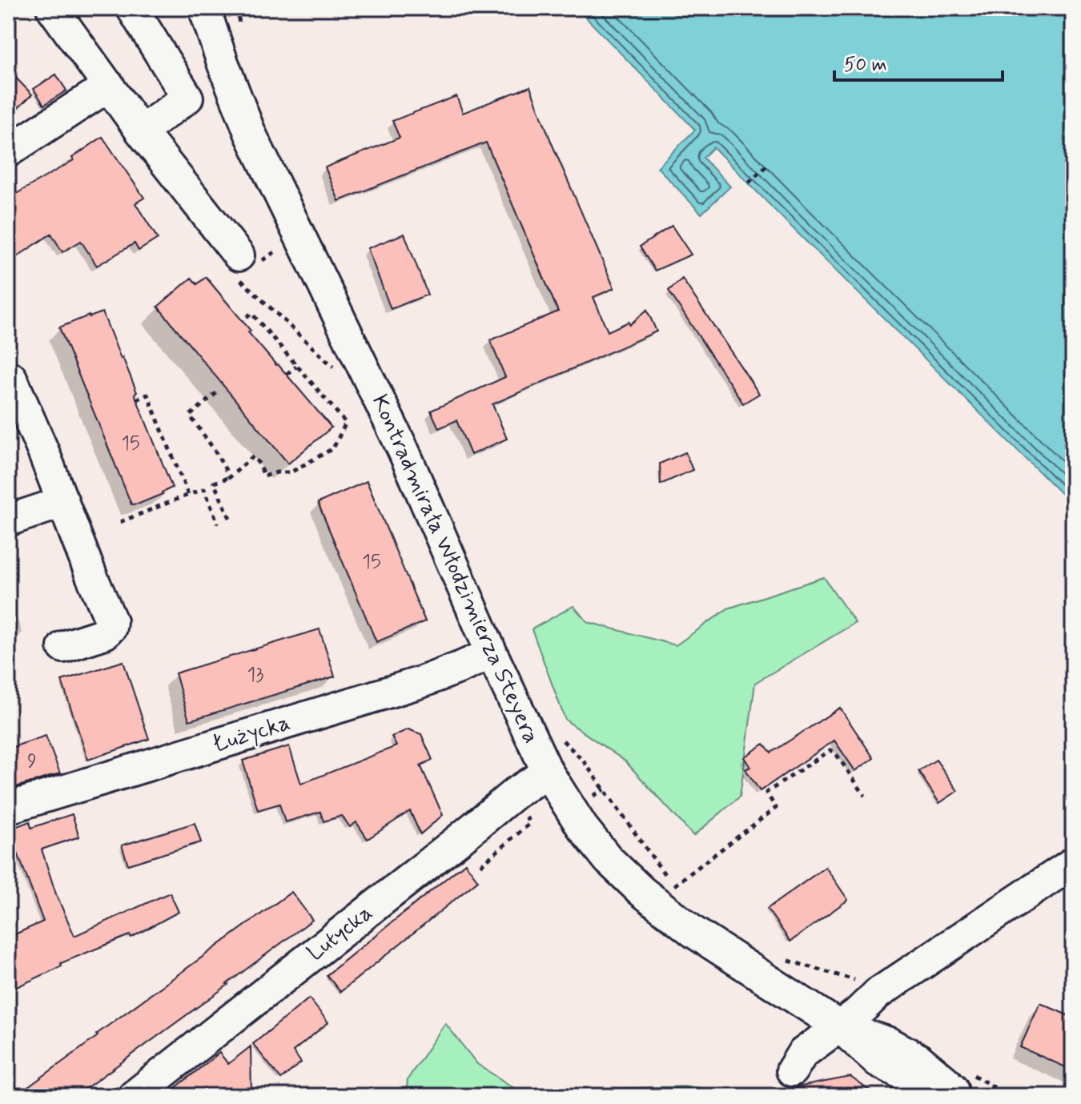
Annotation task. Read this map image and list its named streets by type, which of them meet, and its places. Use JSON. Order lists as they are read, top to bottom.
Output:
{
  "streets": {
    "street": ["Kontradmirała Włodzimierza Steyera", "Łużycka", "Lutycka"]
  },
  "crossings": [
    ["Kontradmirała Włodzimierza Steyera", "Łużycka"],
    ["Kontradmirała Włodzimierza Steyera", "Lutycka"]
  ],
  "house_numbers": [
    "15",
    "15",
    "13",
    "9"
  ],
  "scale_bar": "50 m"
}
